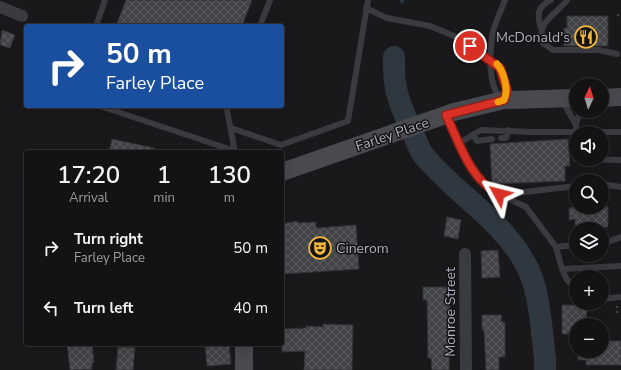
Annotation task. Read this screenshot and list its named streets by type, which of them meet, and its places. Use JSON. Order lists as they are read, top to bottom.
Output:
{
  "streets": {
    "main road": ["Farley Place"],
    "street": ["Monroe Street"]
  },
  "places": {
    "restaurant": ["McDonald's"],
    "theatre": ["Cinerom"]
  },
  "north": "top",
  "page": {
    "turn": ["50 m", "Farley Place"],
    "map_buttons": ["+", "−"],
    "eta": [
      "17:20",
      "Arrival",
      "1",
      "min",
      "130",
      "m"
    ],
    "list": [
      {
        "name": "Turn right",
        "note": "Farley Place",
        "value": "50 m"
      },
      {
        "name": "Turn left",
        "value": "40 m"
      }
    ]
  }
}
